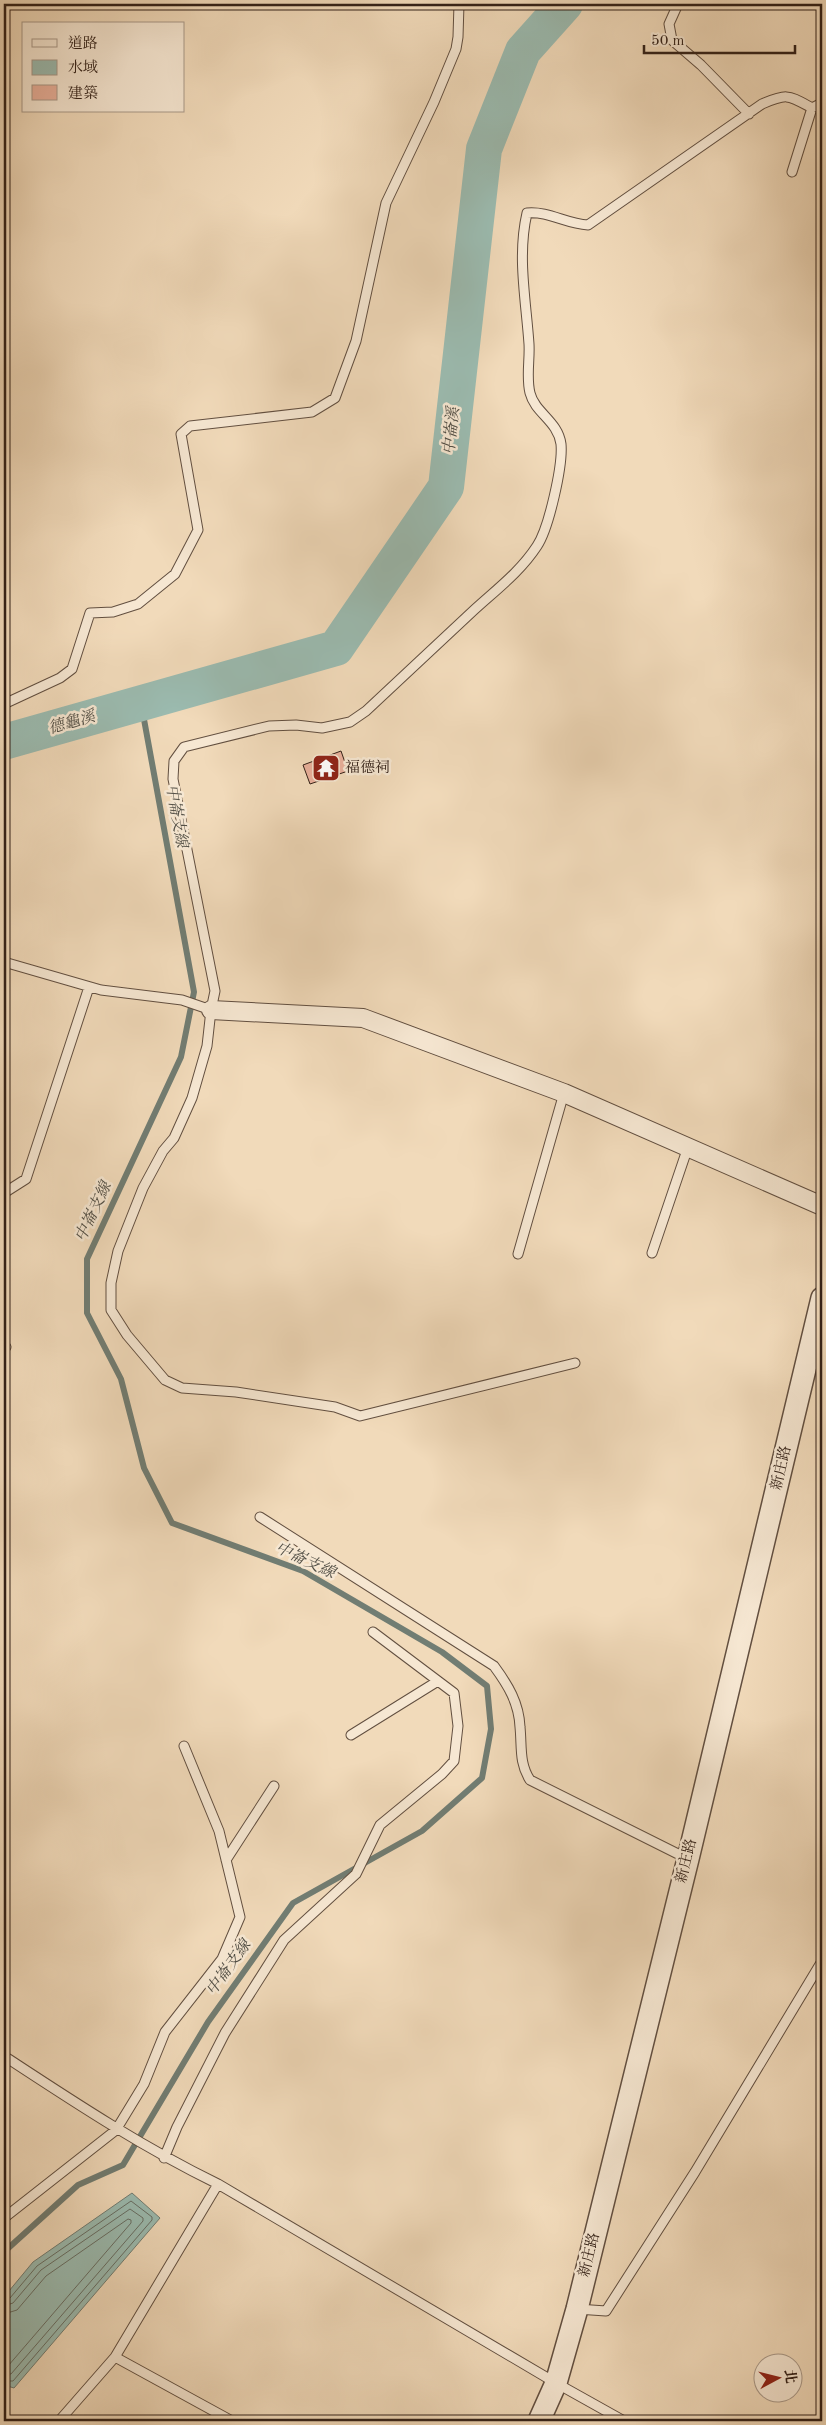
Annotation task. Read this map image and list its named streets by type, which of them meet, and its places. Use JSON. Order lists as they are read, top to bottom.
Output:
{
  "streets": {
    "street": ["新庄路"]
  },
  "water": ["中崙溪", "德龜溪", "中崙支線"],
  "places": {
    "temple": ["福德祠"]
  },
  "legend": ["道路", "水域", "建築"],
  "scale_bar": "50 m",
  "north": "right"
}
